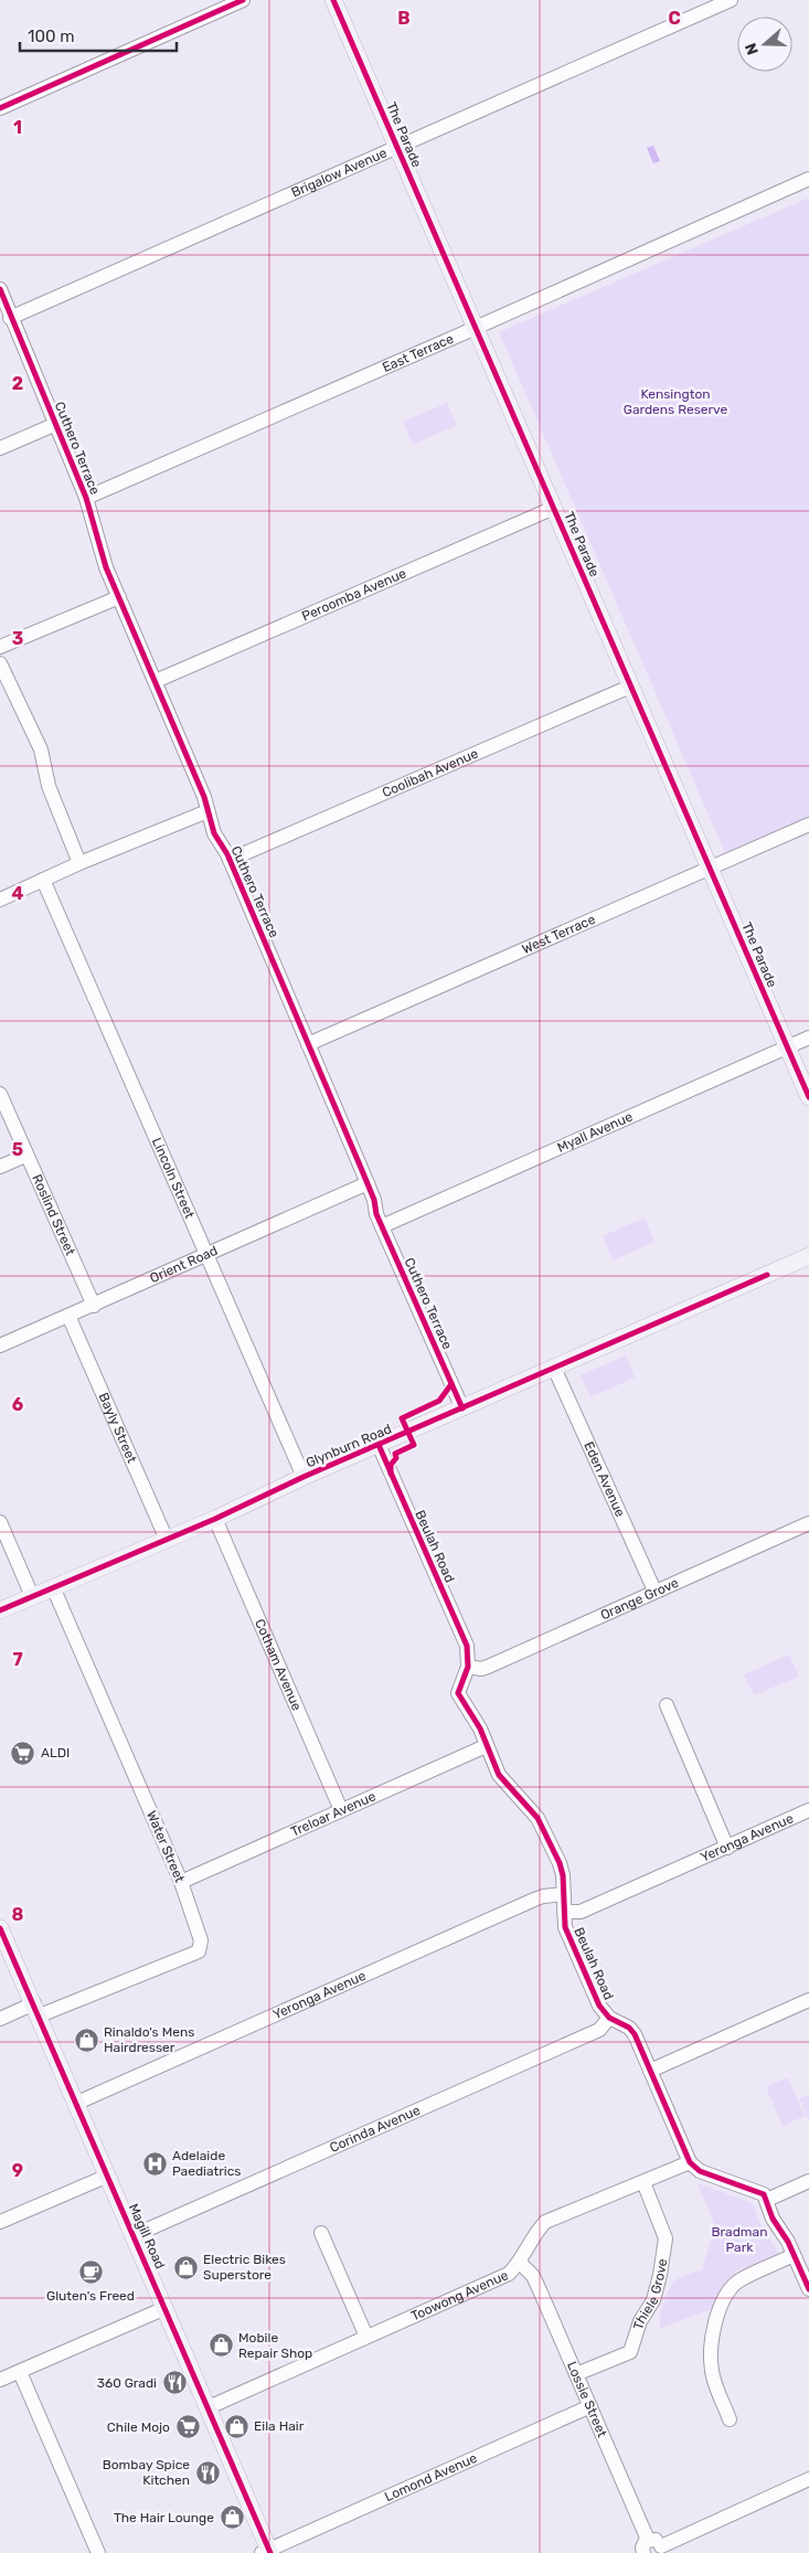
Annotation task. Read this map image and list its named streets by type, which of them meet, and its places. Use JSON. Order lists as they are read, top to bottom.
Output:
{
  "streets": {
    "main road": ["The Parade", "Glynburn Road", "Magill Road"],
    "street": [
      "Brigalow Avenue",
      "East Terrace",
      "Cuthero Terrace",
      "Peroomba Avenue",
      "Coolibah Avenue",
      "West Terrace",
      "Myall Avenue",
      "Lincoln Street",
      "Roslind Street",
      "Orient Road",
      "Bayly Street",
      "Eden Avenue",
      "Beulah Road",
      "Orange Grove",
      "Cotham Avenue",
      "Treloar Avenue",
      "Yeronga Avenue",
      "Water Street",
      "Corinda Avenue",
      "Thiele Grove",
      "Toowong Avenue",
      "Lossie Street",
      "Lomond Avenue"
    ]
  },
  "crossings": [
    ["The Parade", "Brigalow Avenue"],
    ["The Parade", "East Terrace"],
    ["The Parade", "Peroomba Avenue"],
    ["The Parade", "Coolibah Avenue"],
    ["The Parade", "West Terrace"],
    ["The Parade", "Myall Avenue"],
    ["Brigalow Avenue", "Cuthero Terrace"],
    ["East Terrace", "Cuthero Terrace"],
    ["Cuthero Terrace", "Peroomba Avenue"],
    ["Cuthero Terrace", "Coolibah Avenue"],
    ["Cuthero Terrace", "West Terrace"],
    ["Cuthero Terrace", "Myall Avenue"],
    ["Cuthero Terrace", "Orient Road"],
    ["Cuthero Terrace", "Glynburn Road"],
    ["Lincoln Street", "Orient Road"],
    ["Lincoln Street", "Glynburn Road"],
    ["Roslind Street", "Orient Road"],
    ["Orient Road", "Bayly Street"],
    ["Bayly Street", "Glynburn Road"],
    ["Glynburn Road", "Eden Avenue"],
    ["Glynburn Road", "Beulah Road"],
    ["Glynburn Road", "Cotham Avenue"],
    ["Glynburn Road", "Water Street"],
    ["Eden Avenue", "Orange Grove"],
    ["Beulah Road", "Orange Grove"],
    ["Beulah Road", "Treloar Avenue"],
    ["Beulah Road", "Yeronga Avenue"],
    ["Beulah Road", "Corinda Avenue"],
    ["Beulah Road", "Toowong Avenue"],
    ["Cotham Avenue", "Treloar Avenue"],
    ["Treloar Avenue", "Water Street"],
    ["Yeronga Avenue", "Magill Road"],
    ["Water Street", "Magill Road"],
    ["Corinda Avenue", "Magill Road"],
    ["Magill Road", "Toowong Avenue"],
    ["Magill Road", "Lomond Avenue"],
    ["Thiele Grove", "Toowong Avenue"],
    ["Thiele Grove", "Lossie Street"],
    ["Toowong Avenue", "Lossie Street"],
    ["Lossie Street", "Lomond Avenue"]
  ],
  "parks": ["Kensington Gardens Reserve", "Bradman Park"],
  "places": {
    "supermarket": ["ALDI", "Chile Mojo"],
    "shop": [
      "Rinaldo's Mens Hairdresser",
      "Electric Bikes Superstore",
      "Mobile Repair Shop",
      "Eila Hair",
      "The Hair Lounge"
    ],
    "hospital": ["Adelaide Paediatrics"],
    "cafe": ["Gluten's Freed"],
    "restaurant": ["360 Gradi", "Bombay Spice Kitchen"]
  },
  "scale_bar": "100 m",
  "north": "left",
  "grid": {
    "columns": ["B", "C"],
    "rows": [
      "1",
      "2",
      "3",
      "4",
      "5",
      "6",
      "7",
      "8",
      "9"
    ]
  }
}
